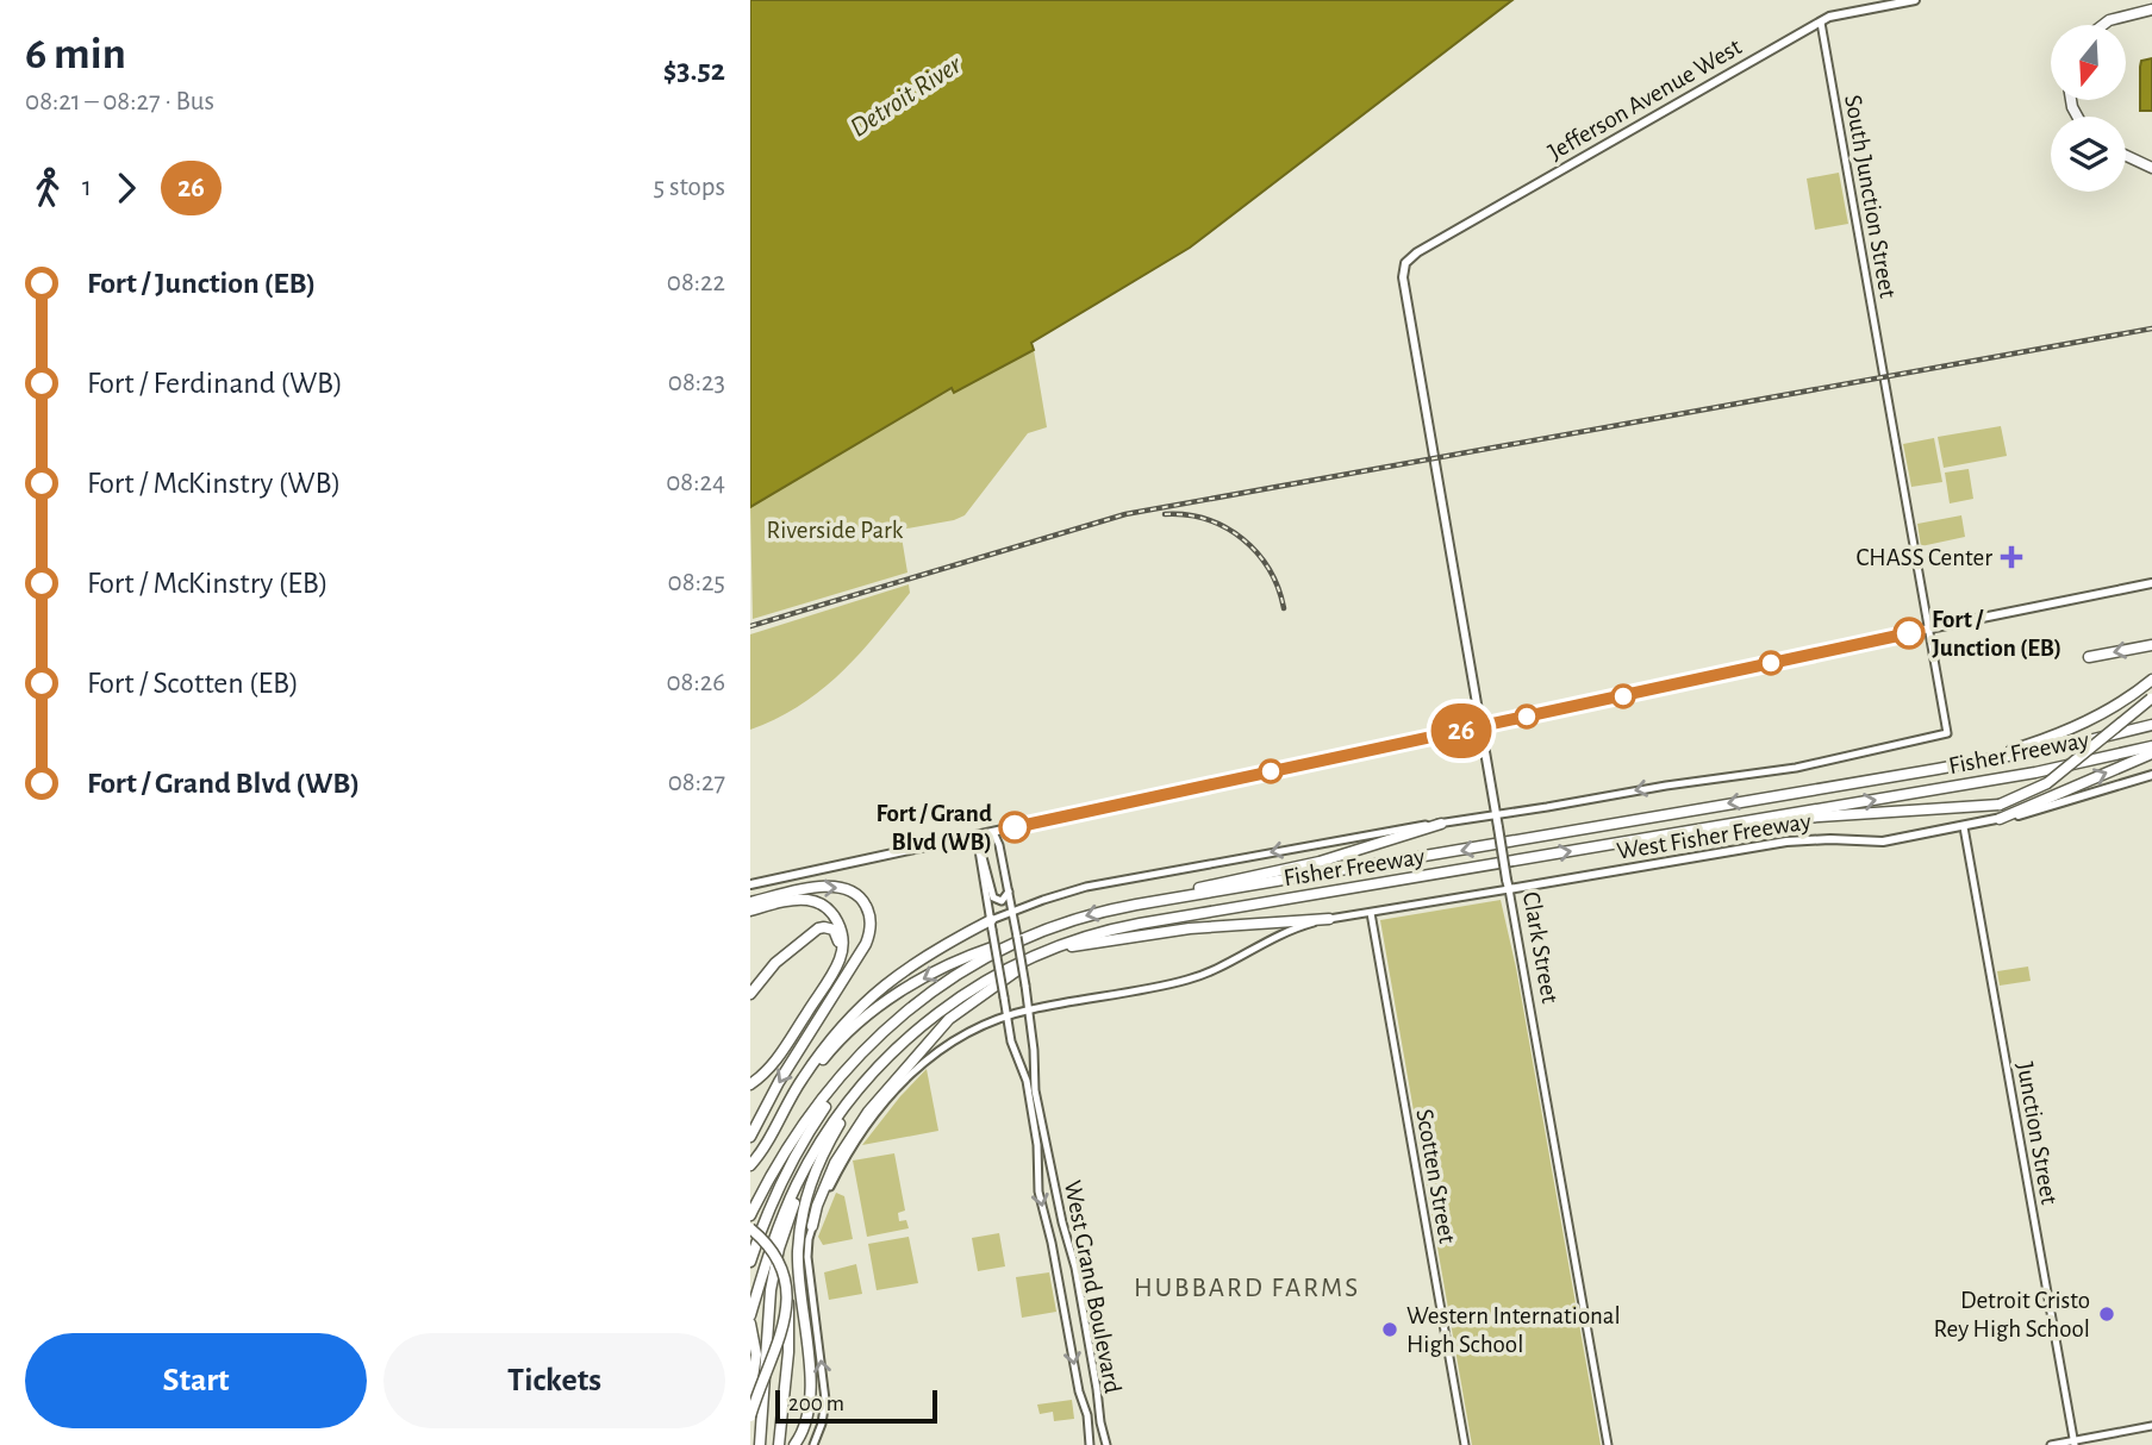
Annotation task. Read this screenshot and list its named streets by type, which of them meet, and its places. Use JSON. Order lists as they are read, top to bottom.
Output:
{
  "streets": {
    "highway": ["Fisher Freeway"],
    "main road": ["Jefferson Avenue West", "West Fisher Freeway", "Clark Street"],
    "street": [
      "South Junction Street",
      "Junction Street",
      "Scotten Street",
      "West Grand Boulevard"
    ]
  },
  "crossings": [
    ["Jefferson Avenue West", "South Junction Street"],
    ["Jefferson Avenue West", "Clark Street"],
    ["West Fisher Freeway", "Clark Street"],
    ["West Fisher Freeway", "Junction Street"],
    ["West Fisher Freeway", "Scotten Street"],
    ["West Fisher Freeway", "West Grand Boulevard"]
  ],
  "districts": ["HUBBARD FARMS"],
  "water": ["Detroit River"],
  "parks": ["Riverside Park"],
  "places": {
    "health": ["CHASS Center"],
    "other": [
      "Fort / Junction (EB)",
      "Fort / Grand Blvd (WB)",
      "Detroit Cristo Rey High School",
      "Western International High School"
    ]
  },
  "lines": ["bus line 26"],
  "scale_bar": "200 m",
  "north": "bottom",
  "page": {
    "heading": ["6 min", "08:21 – 08:27 · Bus", "$3.52"],
    "on_map": "26",
    "legs": ["1", "26", "5 stops"],
    "list": [
      {
        "name": "Fort / Junction (EB)",
        "value": "08:22"
      },
      {
        "name": "Fort / Ferdinand (WB)",
        "value": "08:23"
      },
      {
        "name": "Fort / McKinstry (WB)",
        "value": "08:24"
      },
      {
        "name": "Fort / McKinstry (EB)",
        "value": "08:25"
      },
      {
        "name": "Fort / Scotten (EB)",
        "value": "08:26"
      },
      {
        "name": "Fort / Grand Blvd (WB)",
        "value": "08:27"
      }
    ],
    "buttons": ["Start", "Tickets"],
    "scale": "200 m"
  }
}
